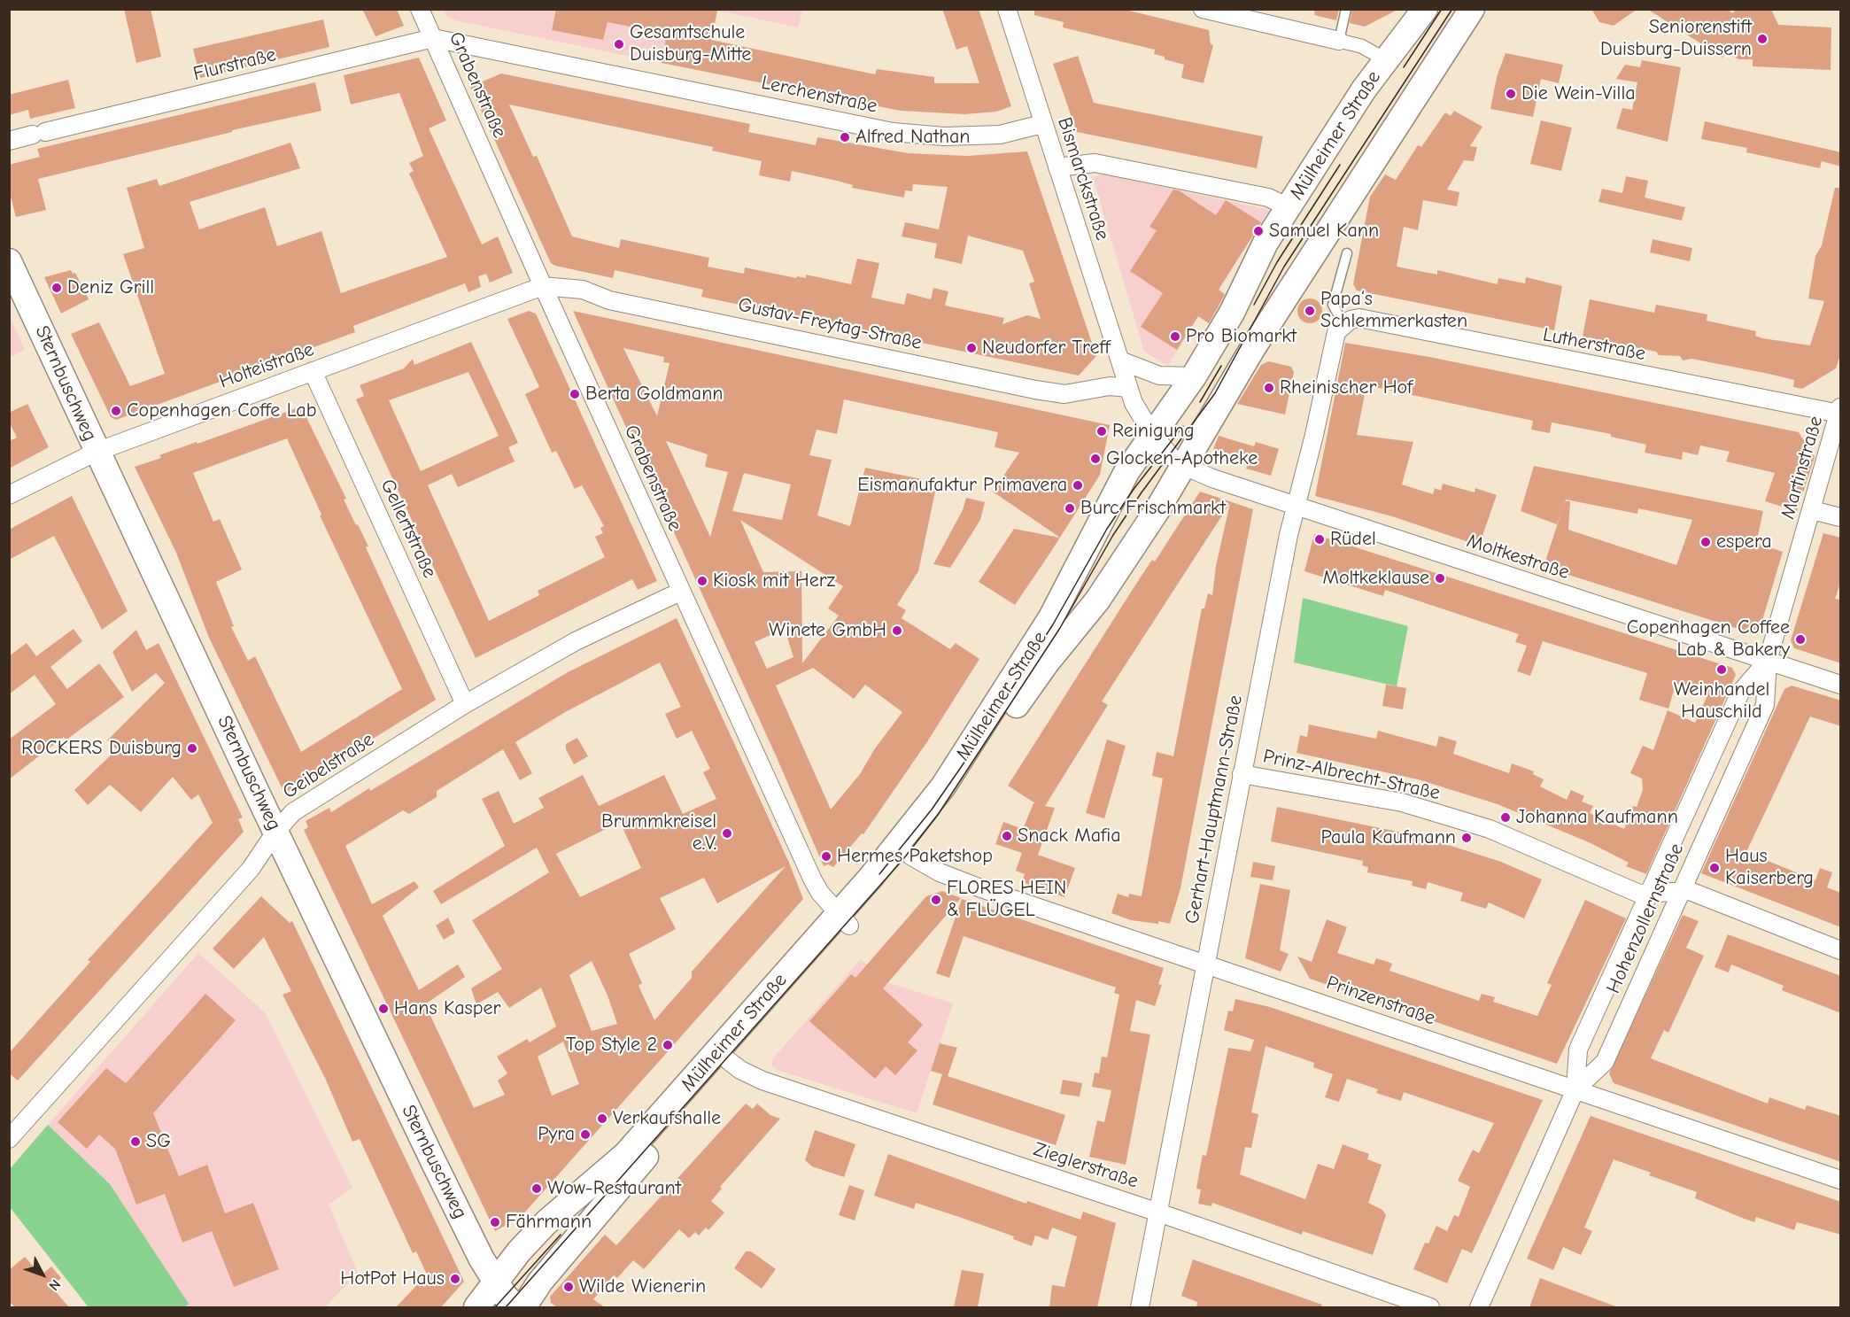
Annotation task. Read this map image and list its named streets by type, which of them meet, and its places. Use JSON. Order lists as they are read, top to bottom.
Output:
{
  "streets": {
    "main road": ["Mülheimer Straße", "Sternbuschweg"],
    "street": [
      "Flurstraße",
      "Grabenstraße",
      "Lerchenstraße",
      "Bismarckstraße",
      "Gustav-Freytag-Straße",
      "Lutherstraße",
      "Holteistraße",
      "Martinstraße",
      "Gellertstraße",
      "Moltkestraße",
      "Geibelstraße",
      "Prinz-Albrecht-Straße",
      "Gerhart-Hauptmann-Straße",
      "Hohenzollernstraße",
      "Prinzenstraße",
      "Zieglerstraße"
    ]
  },
  "crossings": [
    ["Flurstraße", "Grabenstraße"],
    ["Flurstraße", "Lerchenstraße"],
    ["Grabenstraße", "Lerchenstraße"],
    ["Grabenstraße", "Mülheimer Straße"],
    ["Grabenstraße", "Gustav-Freytag-Straße"],
    ["Grabenstraße", "Holteistraße"],
    ["Grabenstraße", "Geibelstraße"],
    ["Lerchenstraße", "Bismarckstraße"],
    ["Mülheimer Straße", "Bismarckstraße"],
    ["Mülheimer Straße", "Sternbuschweg"],
    ["Mülheimer Straße", "Moltkestraße"],
    ["Mülheimer Straße", "Prinzenstraße"],
    ["Mülheimer Straße", "Zieglerstraße"],
    ["Bismarckstraße", "Gustav-Freytag-Straße"],
    ["Bismarckstraße", "Moltkestraße"],
    ["Gustav-Freytag-Straße", "Holteistraße"],
    ["Lutherstraße", "Martinstraße"],
    ["Lutherstraße", "Gerhart-Hauptmann-Straße"],
    ["Holteistraße", "Sternbuschweg"],
    ["Holteistraße", "Gellertstraße"],
    ["Sternbuschweg", "Geibelstraße"],
    ["Martinstraße", "Moltkestraße"],
    ["Martinstraße", "Hohenzollernstraße"],
    ["Gellertstraße", "Geibelstraße"],
    ["Moltkestraße", "Gerhart-Hauptmann-Straße"],
    ["Moltkestraße", "Hohenzollernstraße"],
    ["Prinz-Albrecht-Straße", "Gerhart-Hauptmann-Straße"],
    ["Prinz-Albrecht-Straße", "Hohenzollernstraße"],
    ["Gerhart-Hauptmann-Straße", "Prinzenstraße"],
    ["Gerhart-Hauptmann-Straße", "Zieglerstraße"],
    ["Hohenzollernstraße", "Prinzenstraße"]
  ],
  "places": [
    "Seniorenstift Duisburg-Duissern",
    "Gesamtschule Duisburg-Mitte",
    "Die Wein-Villa",
    "Alfred Nathan",
    "Samuel Kann",
    "Deniz Grill",
    "Papa‘s Schlemmerkasten",
    "Pro Biomarkt",
    "Neudorfer Treff",
    "Rheinischer Hof",
    "Berta Goldmann",
    "Copenhagen Coffe Lab",
    "Reinigung",
    "Glocken-Apotheke",
    "Eismanufaktur Primavera",
    "Burc Frischmarkt",
    "Rüdel",
    "espera",
    "Moltkeklause",
    "Kiosk mit Herz",
    "Winete GmbH",
    "Copenhagen Coffee Lab & Bakery",
    "Weinhandel Hauschild",
    "ROCKERS Duisburg",
    "Johanna Kaufmann",
    "Brummkreisel e.V.",
    "Snack Mafia",
    "Paula Kaufmann",
    "Hermes Paketshop",
    "Haus Kaiserberg",
    "FLORES HEIN & FLÜGEL",
    "Hans Kasper",
    "Top Style 2",
    "Verkaufshalle",
    "Pyra",
    "SG",
    "Wow-Restaurant",
    "Fährmann",
    "HotPot Haus",
    "Wilde Wienerin"
  ],
  "north": "bottom right"
}
